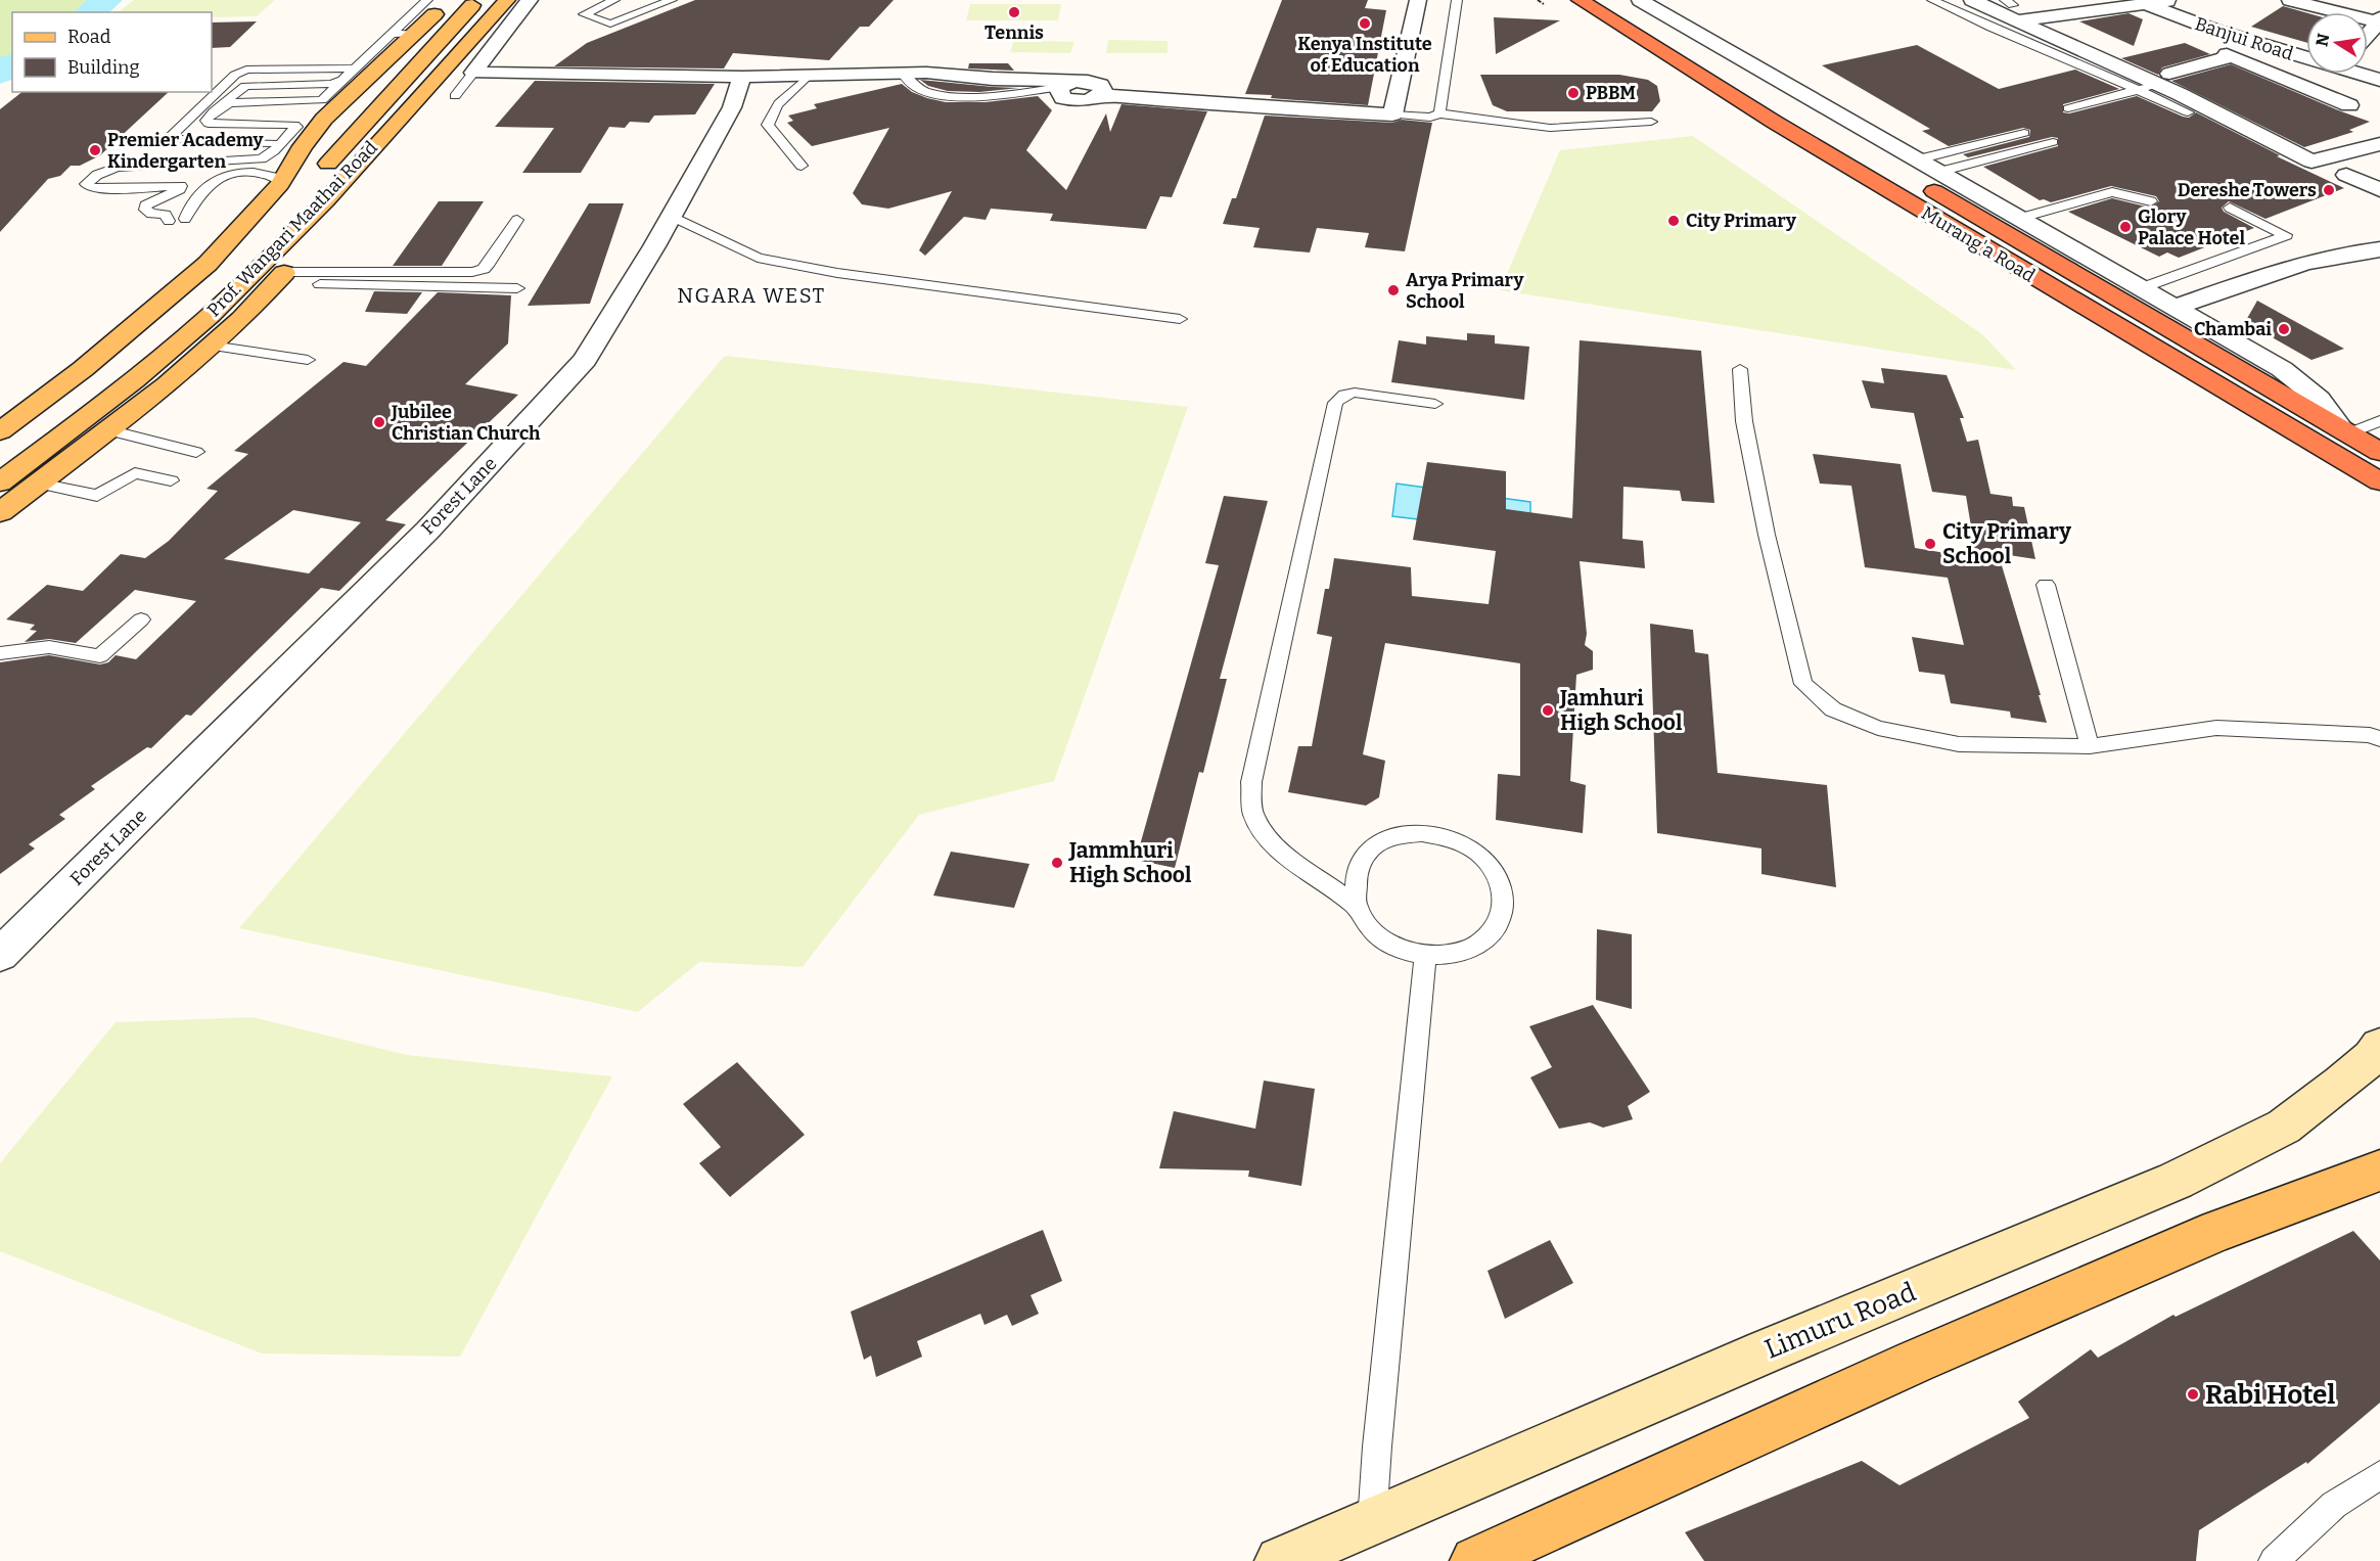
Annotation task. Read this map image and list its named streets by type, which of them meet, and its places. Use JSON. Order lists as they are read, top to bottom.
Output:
{
  "streets": {
    "highway": ["Murang'a Road"],
    "main road": ["Prof. Wangari Maathai Road", "Limuru Road"],
    "street": ["Banjui Road", "Forest Lane"]
  },
  "districts": ["NGARA WEST"],
  "places": [
    "Tennis",
    "Kenya Institute of Education",
    "PBBM",
    "Premier Academy Kindergarten",
    "Dereshe Towers",
    "City Primary",
    "Glory Palace Hotel",
    "Arya Primary School",
    "Chambai",
    "Jubilee Christian Church",
    "City Primary School",
    "Jamhuri High School",
    "Jammhuri High School",
    "Rabi Hotel"
  ],
  "legend": ["Road", "Building"],
  "north": "left"
}
